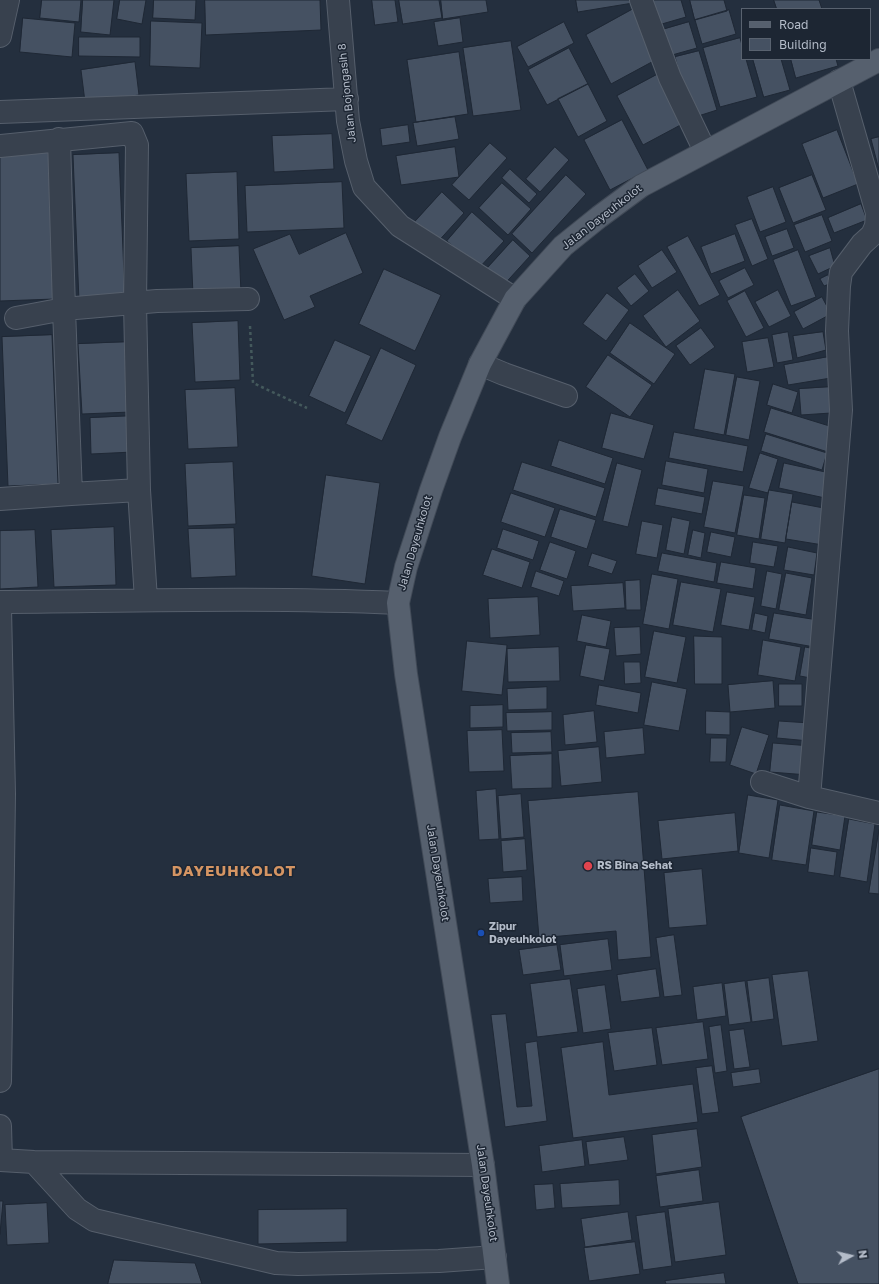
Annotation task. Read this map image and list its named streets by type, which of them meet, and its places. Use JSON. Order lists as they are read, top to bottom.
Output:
{
  "streets": {
    "main road": ["Jalan Dayeuhkolot"],
    "street": ["Jalan Bojongasih 8"]
  },
  "crossings": [
    ["Jalan Bojongasih 8", "Jalan Dayeuhkolot"]
  ],
  "districts": ["DAYEUHKOLOT"],
  "places": ["RS Bina Sehat", "Zipur Dayeuhkolot"],
  "legend": ["Road", "Building"],
  "north": "right"
}
